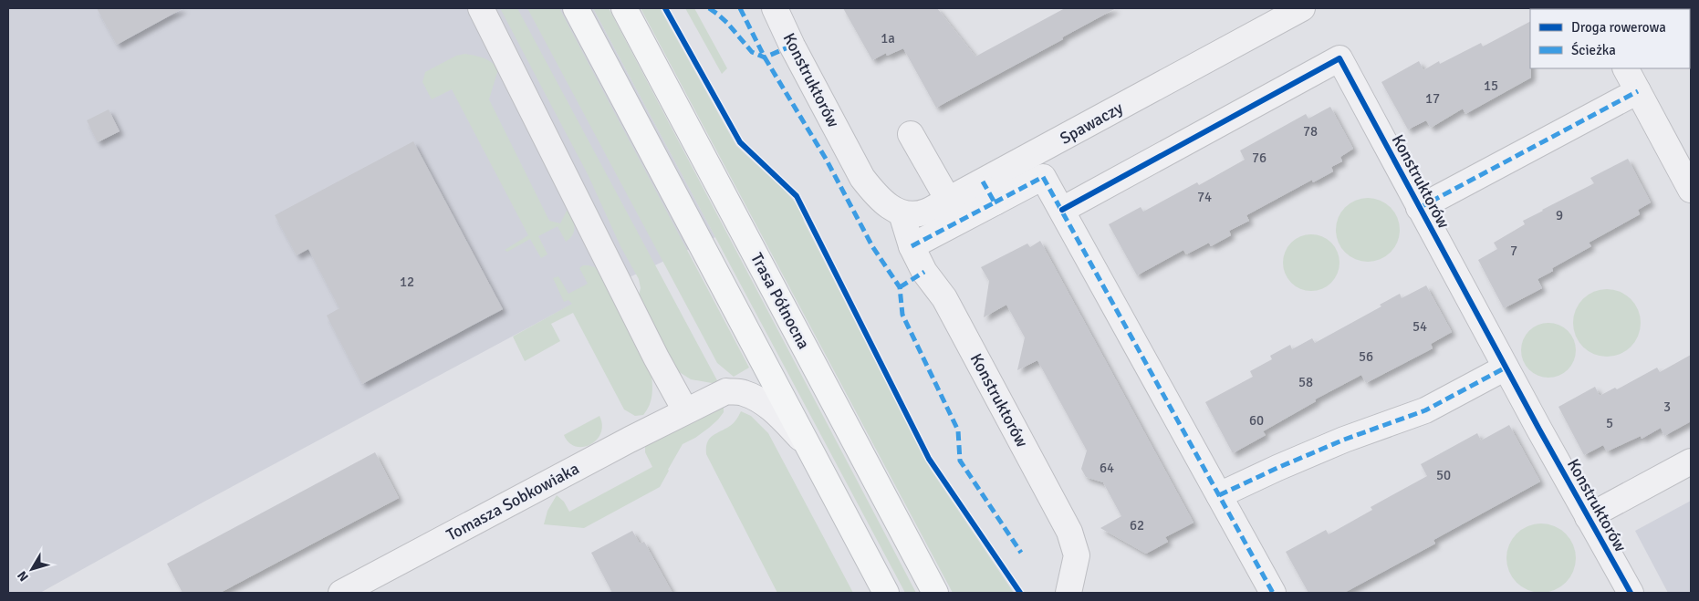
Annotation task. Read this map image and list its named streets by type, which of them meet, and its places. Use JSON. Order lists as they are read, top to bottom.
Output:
{
  "streets": {
    "main road": ["Trasa Północna"],
    "street": ["Konstruktorów", "Spawaczy", "Tomasza Sobkowiaka"]
  },
  "crossings": [
    ["Konstruktorów", "Spawaczy"]
  ],
  "house_numbers": [
    "1a",
    "15",
    "17",
    "78",
    "76",
    "74",
    "9",
    "7",
    "12",
    "54",
    "56",
    "58",
    "3",
    "60",
    "5",
    "64",
    "50",
    "62"
  ],
  "legend": ["Droga rowerowa", "Ścieżka"],
  "north": "bottom left"
}
